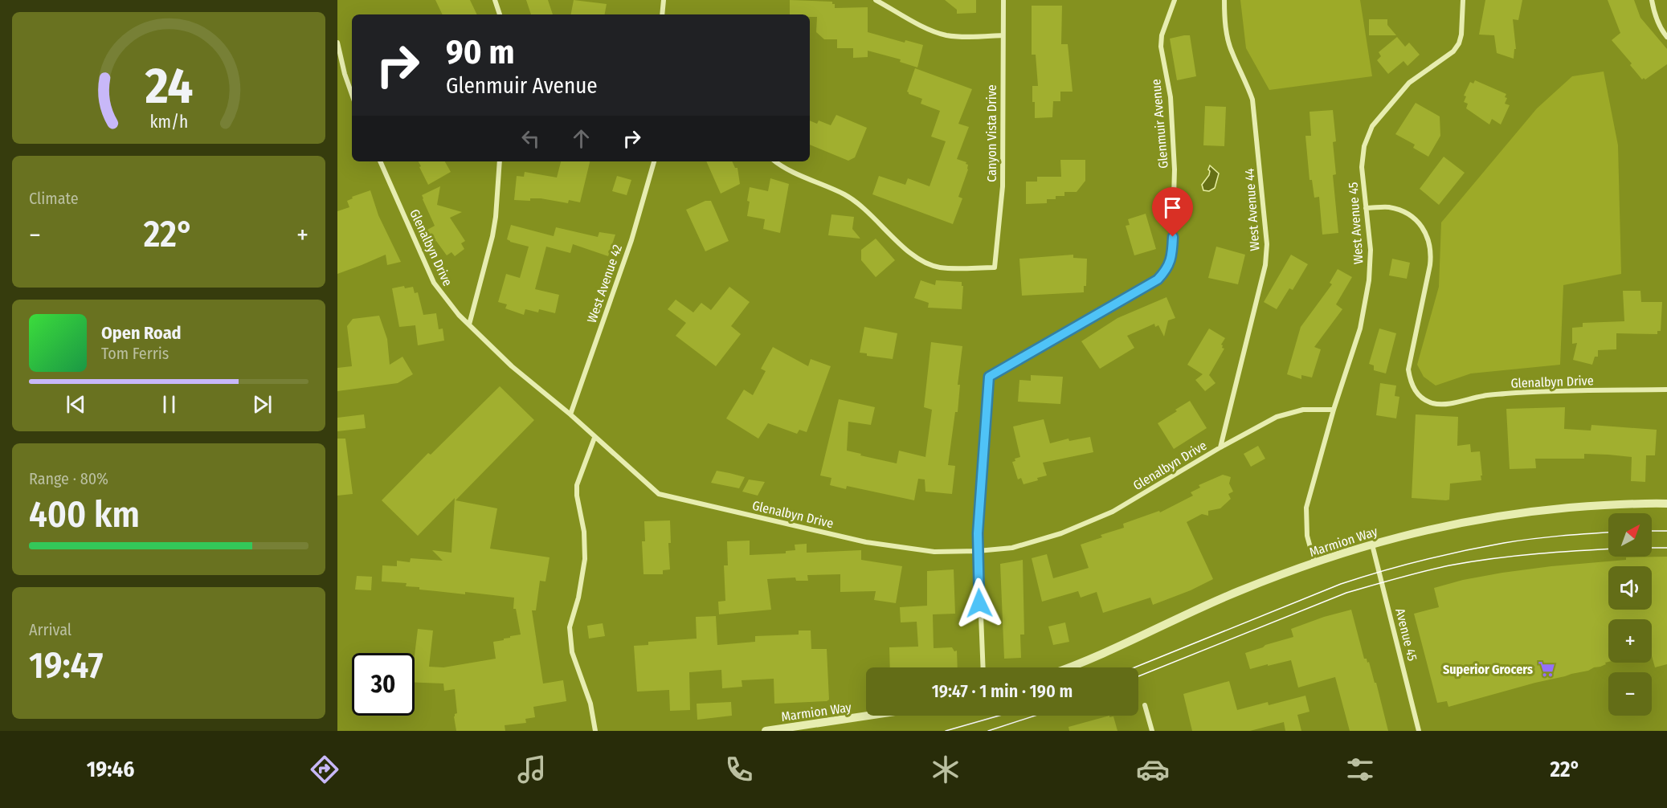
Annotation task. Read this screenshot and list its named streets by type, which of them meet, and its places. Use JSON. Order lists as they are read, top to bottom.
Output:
{
  "streets": {
    "street": [
      "Glenmuir Avenue",
      "Canyon Vista Drive",
      "West Avenue 44",
      "West Avenue 45",
      "Glenalbyn Drive",
      "West Avenue 42",
      "Marmion Way",
      "Avenue 45"
    ]
  },
  "crossings": [
    ["Glenmuir Avenue", "Glenalbyn Drive"],
    ["West Avenue 44", "Glenalbyn Drive"],
    ["West Avenue 45", "Glenalbyn Drive"],
    ["West Avenue 45", "Marmion Way"],
    ["Glenalbyn Drive", "West Avenue 42"],
    ["Marmion Way", "Avenue 45"]
  ],
  "places": {
    "supermarket": ["Superior Grocers"]
  },
  "north": "top right",
  "page": {
    "turn": ["90 m", "Glenmuir Avenue"],
    "tile": [
      "Climate",
      ["Range · 80%", "400 km"],
      ["Arrival", "19:47"]
    ],
    "heat": ["−", "22°", "+"],
    "song": ["Open Road", "Tom Ferris"],
    "map_buttons": ["+", "−"],
    "limit": "30",
    "trip": "19:47 · 1 min · 190 m",
    "tabs": ["19:46", "22°"],
    "gauge": ["24", "km/h"]
  }
}
